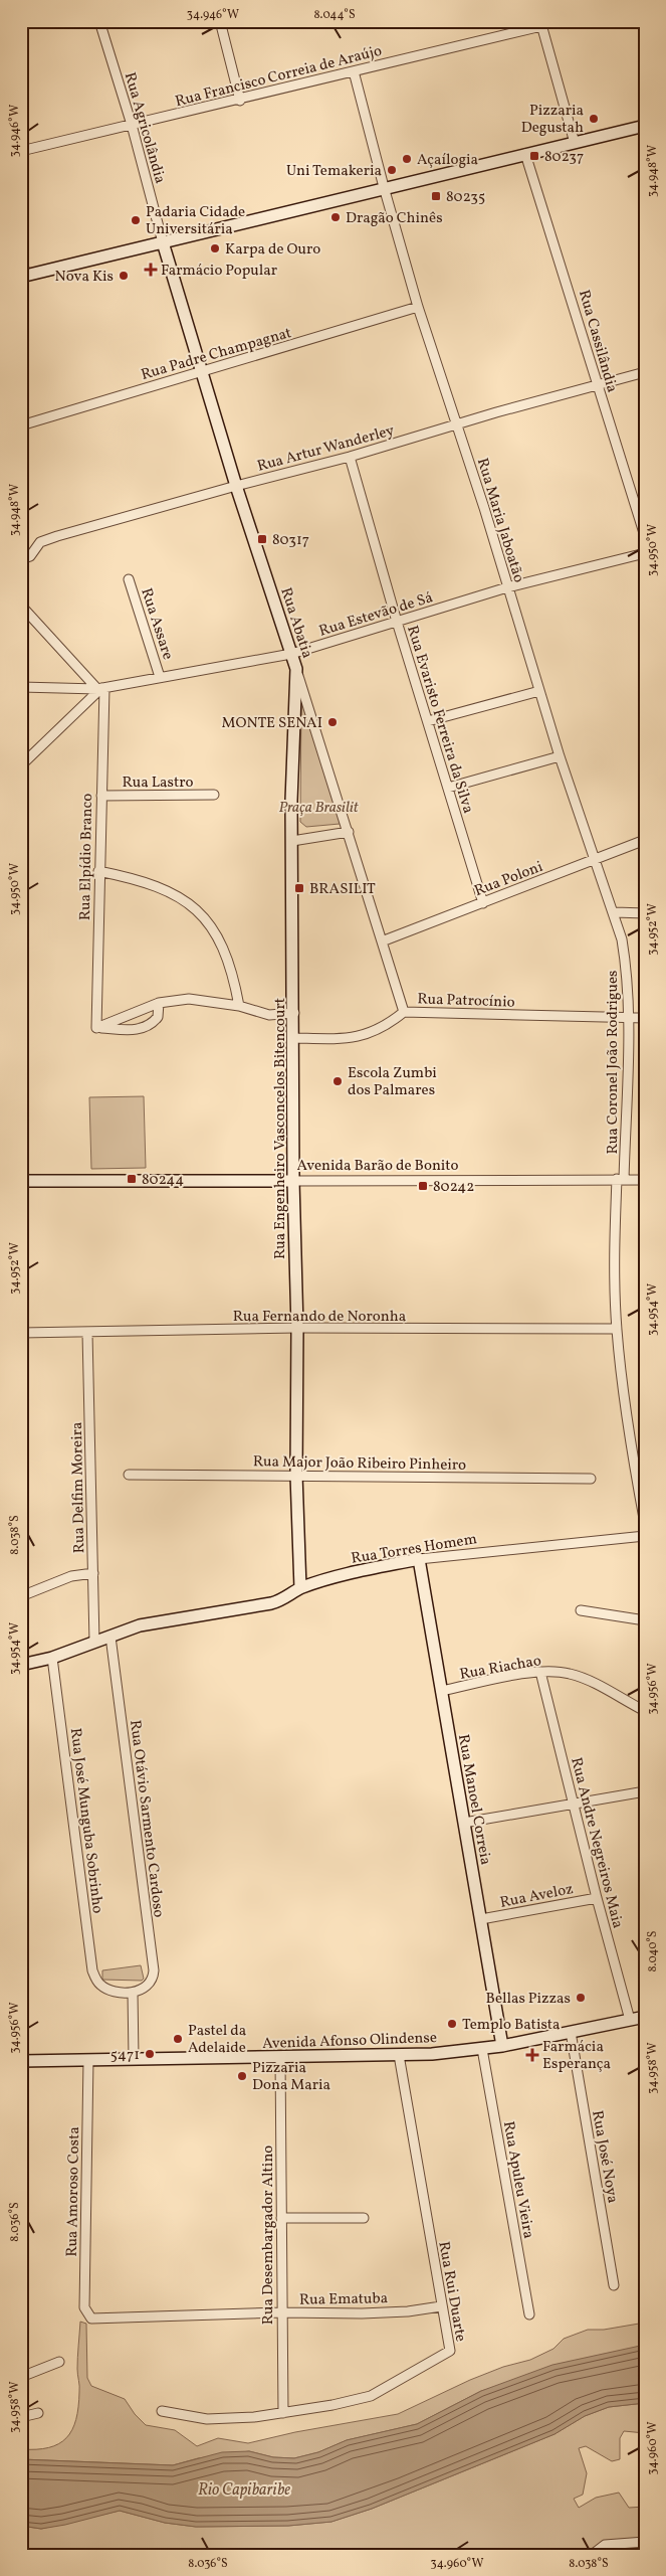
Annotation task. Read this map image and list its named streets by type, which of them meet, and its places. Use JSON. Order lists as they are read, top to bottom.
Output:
{
  "streets": {
    "street": [
      "Rua Francisco Correia de Araújo",
      "Rua Agricolândia",
      "Rua Cassilândia",
      "Rua Padre Champagnat",
      "Rua Artur Wanderley",
      "Rua Maria Jaboatão",
      "Rua Estevão de Sá",
      "Rua Abatia",
      "Rua Assare",
      "Rua Evaristo Ferreira da Silva",
      "Rua Lastro",
      "Rua Elpídio Branco",
      "Rua Poloni",
      "Rua Patrocínio",
      "Rua Coronel João Rodrigues",
      "Rua Engenheiro Vasconcelos Bitencourt",
      "Avenida Barão de Bonito",
      "Rua Fernando de Noronha",
      "Rua Major João Ribeiro Pinheiro",
      "Rua Delfim Moreira",
      "Rua Torres Homem",
      "Rua Riachao",
      "Rua Manoel Correia",
      "Rua Otávio Sarmento Cardoso",
      "Rua José Munguba Sobrinho",
      "Rua Andre Negreiros Maia",
      "Rua Aveloz",
      "Avenida Afonso Olindense",
      "Rua José Noya",
      "Rua Apuleu Vieira",
      "Rua Amoroso Costa",
      "Rua Desembargador Altino",
      "Rua Rui Duarte",
      "Rua Ematuba"
    ]
  },
  "crossings": [
    ["Rua Francisco Correia de Araújo", "Rua Agricolândia"],
    ["Rua Francisco Correia de Araújo", "Rua Maria Jaboatão"],
    ["Rua Agricolândia", "Rua Abatia"],
    ["Rua Cassilândia", "Rua Artur Wanderley"],
    ["Rua Padre Champagnat", "Rua Maria Jaboatão"],
    ["Rua Padre Champagnat", "Rua Abatia"],
    ["Rua Artur Wanderley", "Rua Maria Jaboatão"],
    ["Rua Artur Wanderley", "Rua Abatia"],
    ["Rua Artur Wanderley", "Rua Evaristo Ferreira da Silva"],
    ["Rua Maria Jaboatão", "Rua Estevão de Sá"],
    ["Rua Maria Jaboatão", "Rua Poloni"],
    ["Rua Maria Jaboatão", "Rua Coronel João Rodrigues"],
    ["Rua Estevão de Sá", "Rua Abatia"],
    ["Rua Estevão de Sá", "Rua Assare"],
    ["Rua Estevão de Sá", "Rua Evaristo Ferreira da Silva"],
    ["Rua Estevão de Sá", "Rua Elpídio Branco"],
    ["Rua Abatia", "Rua Poloni"],
    ["Rua Abatia", "Rua Patrocínio"],
    ["Rua Abatia", "Rua Engenheiro Vasconcelos Bitencourt"],
    ["Rua Evaristo Ferreira da Silva", "Rua Poloni"],
    ["Rua Lastro", "Rua Elpídio Branco"],
    ["Rua Poloni", "Rua Coronel João Rodrigues"],
    ["Rua Patrocínio", "Rua Coronel João Rodrigues"],
    ["Rua Patrocínio", "Rua Engenheiro Vasconcelos Bitencourt"],
    ["Rua Coronel João Rodrigues", "Avenida Barão de Bonito"],
    ["Rua Coronel João Rodrigues", "Rua Fernando de Noronha"],
    ["Rua Engenheiro Vasconcelos Bitencourt", "Avenida Barão de Bonito"],
    ["Rua Engenheiro Vasconcelos Bitencourt", "Rua Fernando de Noronha"],
    ["Rua Engenheiro Vasconcelos Bitencourt", "Rua Major João Ribeiro Pinheiro"],
    ["Rua Engenheiro Vasconcelos Bitencourt", "Rua Torres Homem"],
    ["Rua Fernando de Noronha", "Rua Delfim Moreira"],
    ["Rua Delfim Moreira", "Rua Torres Homem"],
    ["Rua Torres Homem", "Rua Manoel Correia"],
    ["Rua Torres Homem", "Rua Otávio Sarmento Cardoso"],
    ["Rua Torres Homem", "Rua José Munguba Sobrinho"],
    ["Rua Riachao", "Rua Manoel Correia"],
    ["Rua Riachao", "Rua Andre Negreiros Maia"],
    ["Rua Manoel Correia", "Rua Aveloz"],
    ["Rua Manoel Correia", "Avenida Afonso Olindense"],
    ["Rua Otávio Sarmento Cardoso", "Rua José Munguba Sobrinho"],
    ["Rua Andre Negreiros Maia", "Rua Aveloz"],
    ["Rua Andre Negreiros Maia", "Avenida Afonso Olindense"],
    ["Avenida Afonso Olindense", "Rua José Noya"],
    ["Avenida Afonso Olindense", "Rua Apuleu Vieira"],
    ["Avenida Afonso Olindense", "Rua Amoroso Costa"],
    ["Avenida Afonso Olindense", "Rua Desembargador Altino"],
    ["Avenida Afonso Olindense", "Rua Rui Duarte"],
    ["Rua Amoroso Costa", "Rua Ematuba"],
    ["Rua Desembargador Altino", "Rua Rui Duarte"],
    ["Rua Desembargador Altino", "Rua Ematuba"],
    ["Rua Rui Duarte", "Rua Ematuba"]
  ],
  "water": ["Rio Capibaribe"],
  "parks": ["Praça Brasilit"],
  "places": {
    "other": [
      "Pizzaria Degustah",
      "Açaílogia",
      "Uni Temakeria",
      "Dragão Chinês",
      "Padaria Cidade Universitária",
      "Karpa de Ouro",
      "Nova Kis",
      "MONTE SENAI",
      "Escola Zumbi dos Palmares",
      "Bellas Pizzas",
      "Templo Batista",
      "Pastel da Adelaide",
      "5471",
      "Pizzaria Dona Maria"
    ],
    "transit": [
      "80237",
      "80235",
      "80317",
      "BRASILIT",
      "80244",
      "80242"
    ],
    "health": ["Farmácio Popular", "Farmácia Esperança"]
  },
  "coordinates": [
    "34.946°W",
    "8.044°S",
    "34.948°W",
    "34.950°W",
    "34.952°W",
    "34.954°W",
    "8.038°S",
    "34.956°W",
    "8.040°S",
    "34.958°W",
    "8.036°S",
    "34.960°W"
  ]
}
